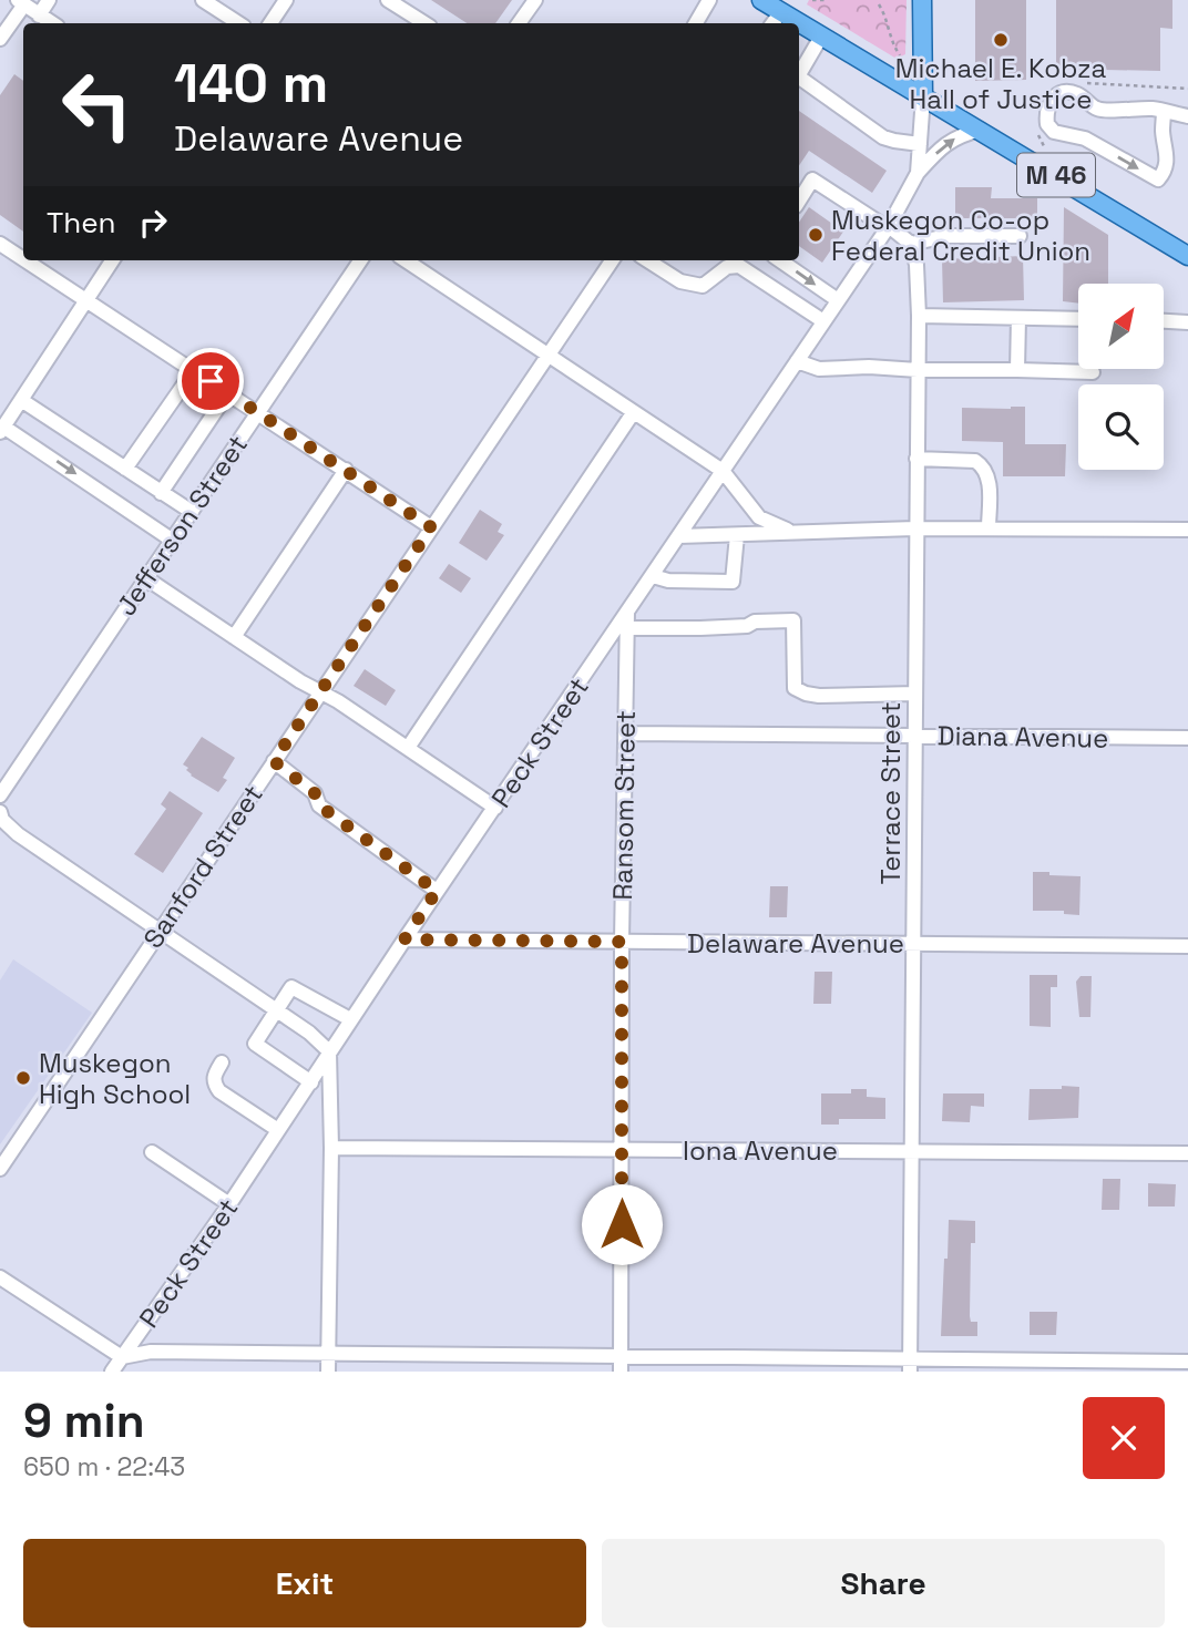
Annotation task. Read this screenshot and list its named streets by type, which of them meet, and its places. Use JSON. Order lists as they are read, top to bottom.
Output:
{
  "streets": {
    "main road": ["M 46"],
    "street": [
      "Jefferson Street",
      "Diana Avenue",
      "Peck Street",
      "Terrace Street",
      "Ransom Street",
      "Sanford Street",
      "Delaware Avenue",
      "Iona Avenue"
    ]
  },
  "crossings": [
    ["M 46", "Peck Street"],
    ["Diana Avenue", "Terrace Street"],
    ["Diana Avenue", "Ransom Street"],
    ["Peck Street", "Ransom Street"],
    ["Peck Street", "Delaware Avenue"],
    ["Terrace Street", "Delaware Avenue"],
    ["Terrace Street", "Iona Avenue"],
    ["Ransom Street", "Delaware Avenue"],
    ["Ransom Street", "Iona Avenue"]
  ],
  "places": ["Michael E. Kobza Hall of Justice", "Muskegon Co-op Federal Credit Union", "Muskegon High School"],
  "north": "top right",
  "page": {
    "turn": ["140 m", "Delaware Avenue"],
    "then": "Then",
    "heading": ["9 min", "650 m · 22:43"],
    "buttons": ["Exit", "Share"]
  }
}
